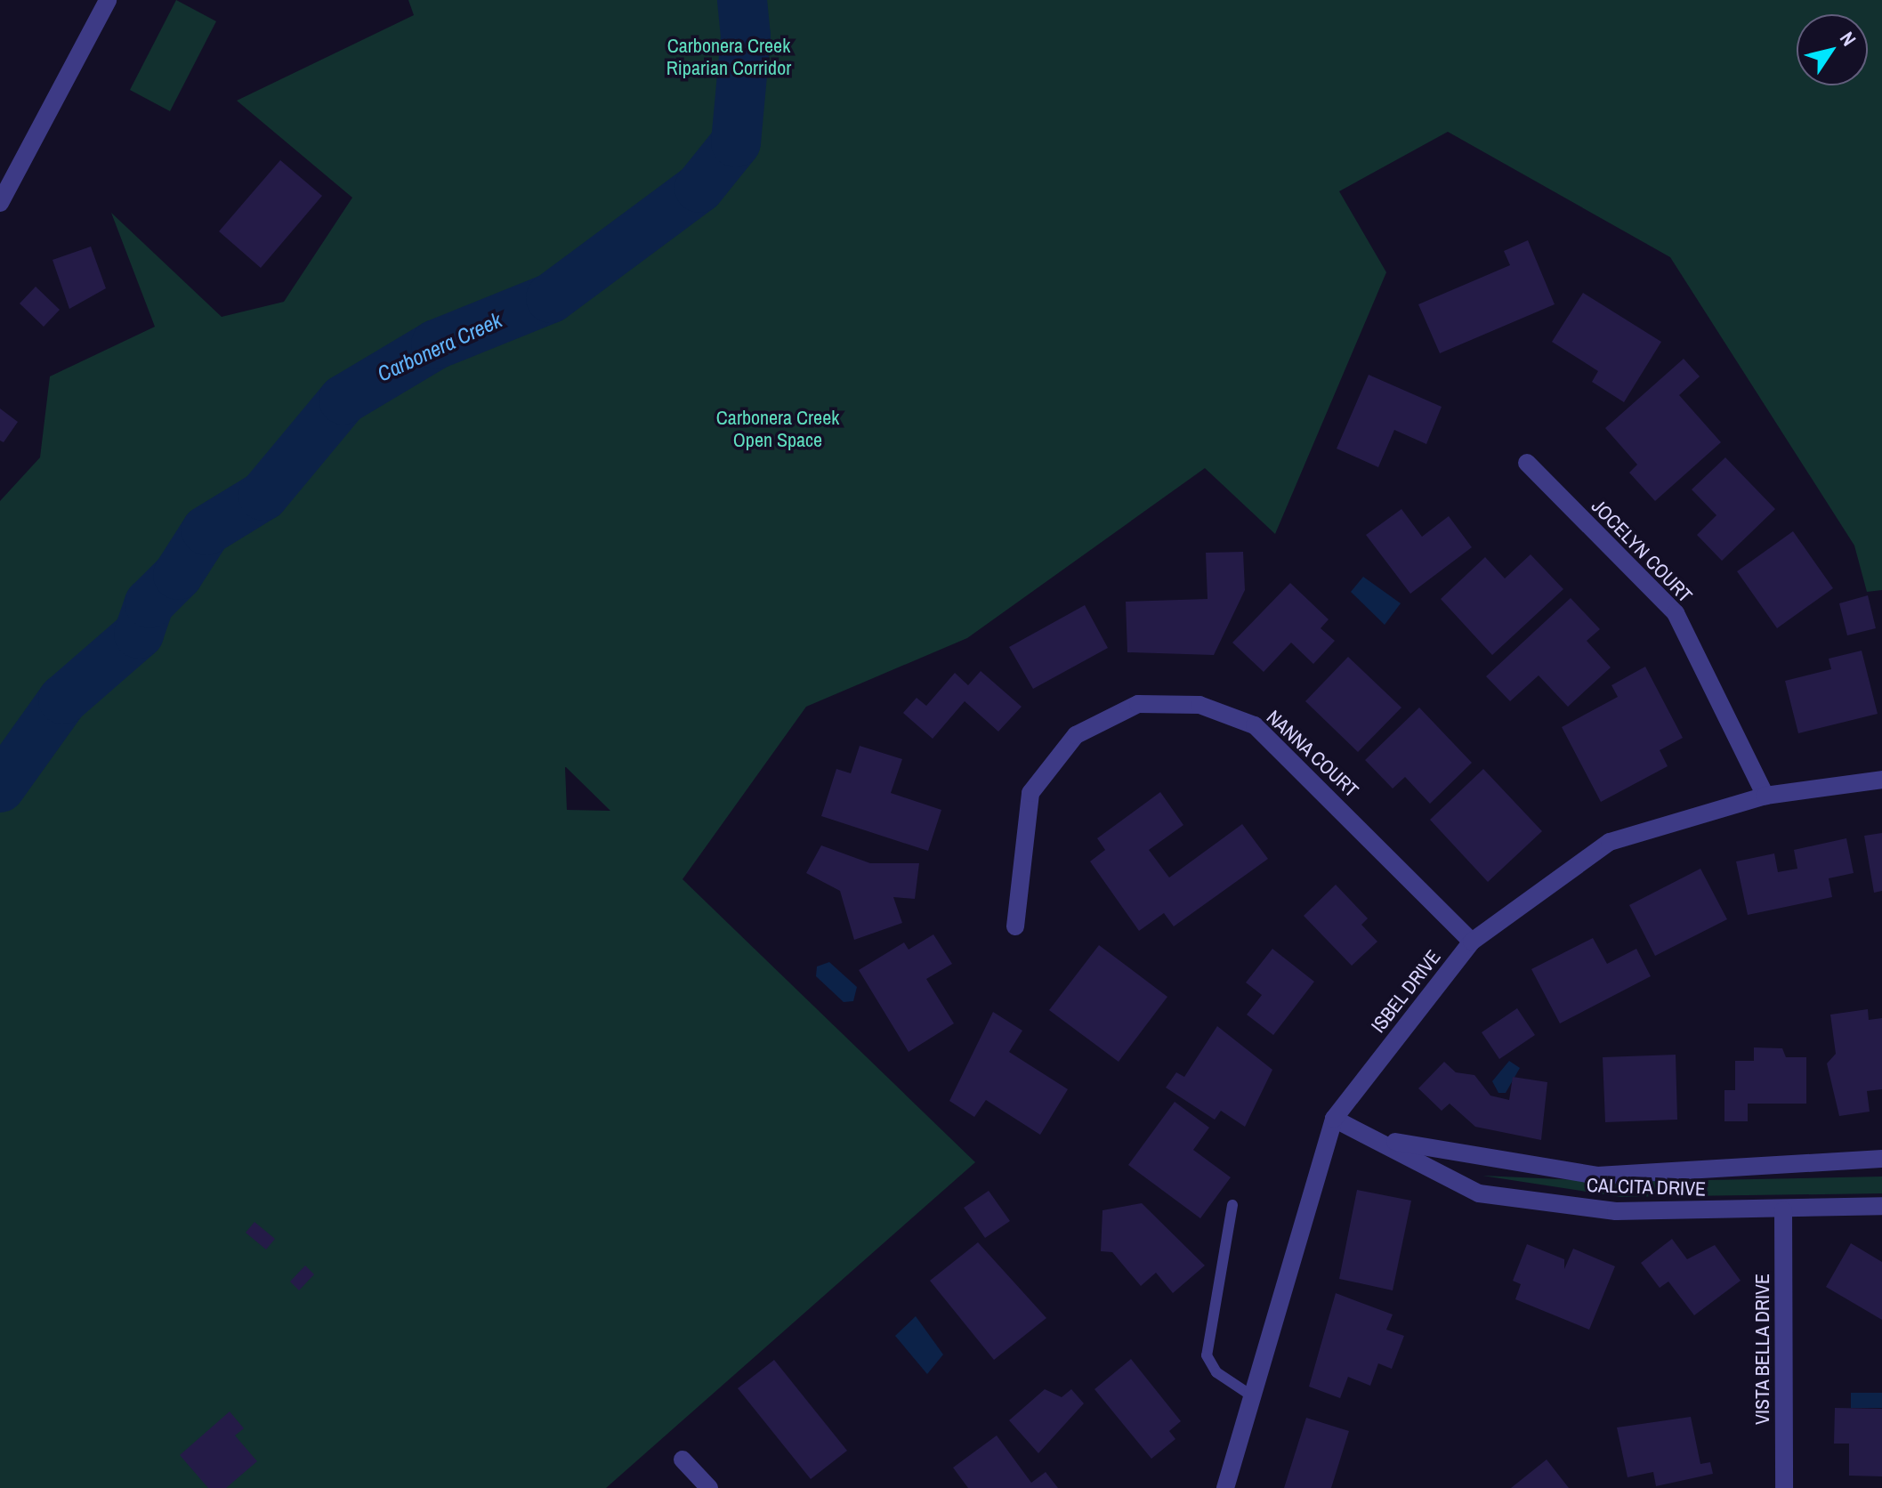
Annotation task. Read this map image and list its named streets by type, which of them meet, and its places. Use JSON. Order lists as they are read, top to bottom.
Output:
{
  "streets": {
    "street": [
      "JOCELYN COURT",
      "NANNA COURT",
      "ISBEL DRIVE",
      "CALCITA DRIVE",
      "VISTA BELLA DRIVE"
    ]
  },
  "crossings": [
    ["JOCELYN COURT", "ISBEL DRIVE"],
    ["NANNA COURT", "ISBEL DRIVE"],
    ["ISBEL DRIVE", "CALCITA DRIVE"],
    ["CALCITA DRIVE", "VISTA BELLA DRIVE"]
  ],
  "water": ["Carbonera Creek"],
  "parks": ["Carbonera Creek Riparian Corridor", "Carbonera Creek Open Space"],
  "north": "top right"
}
